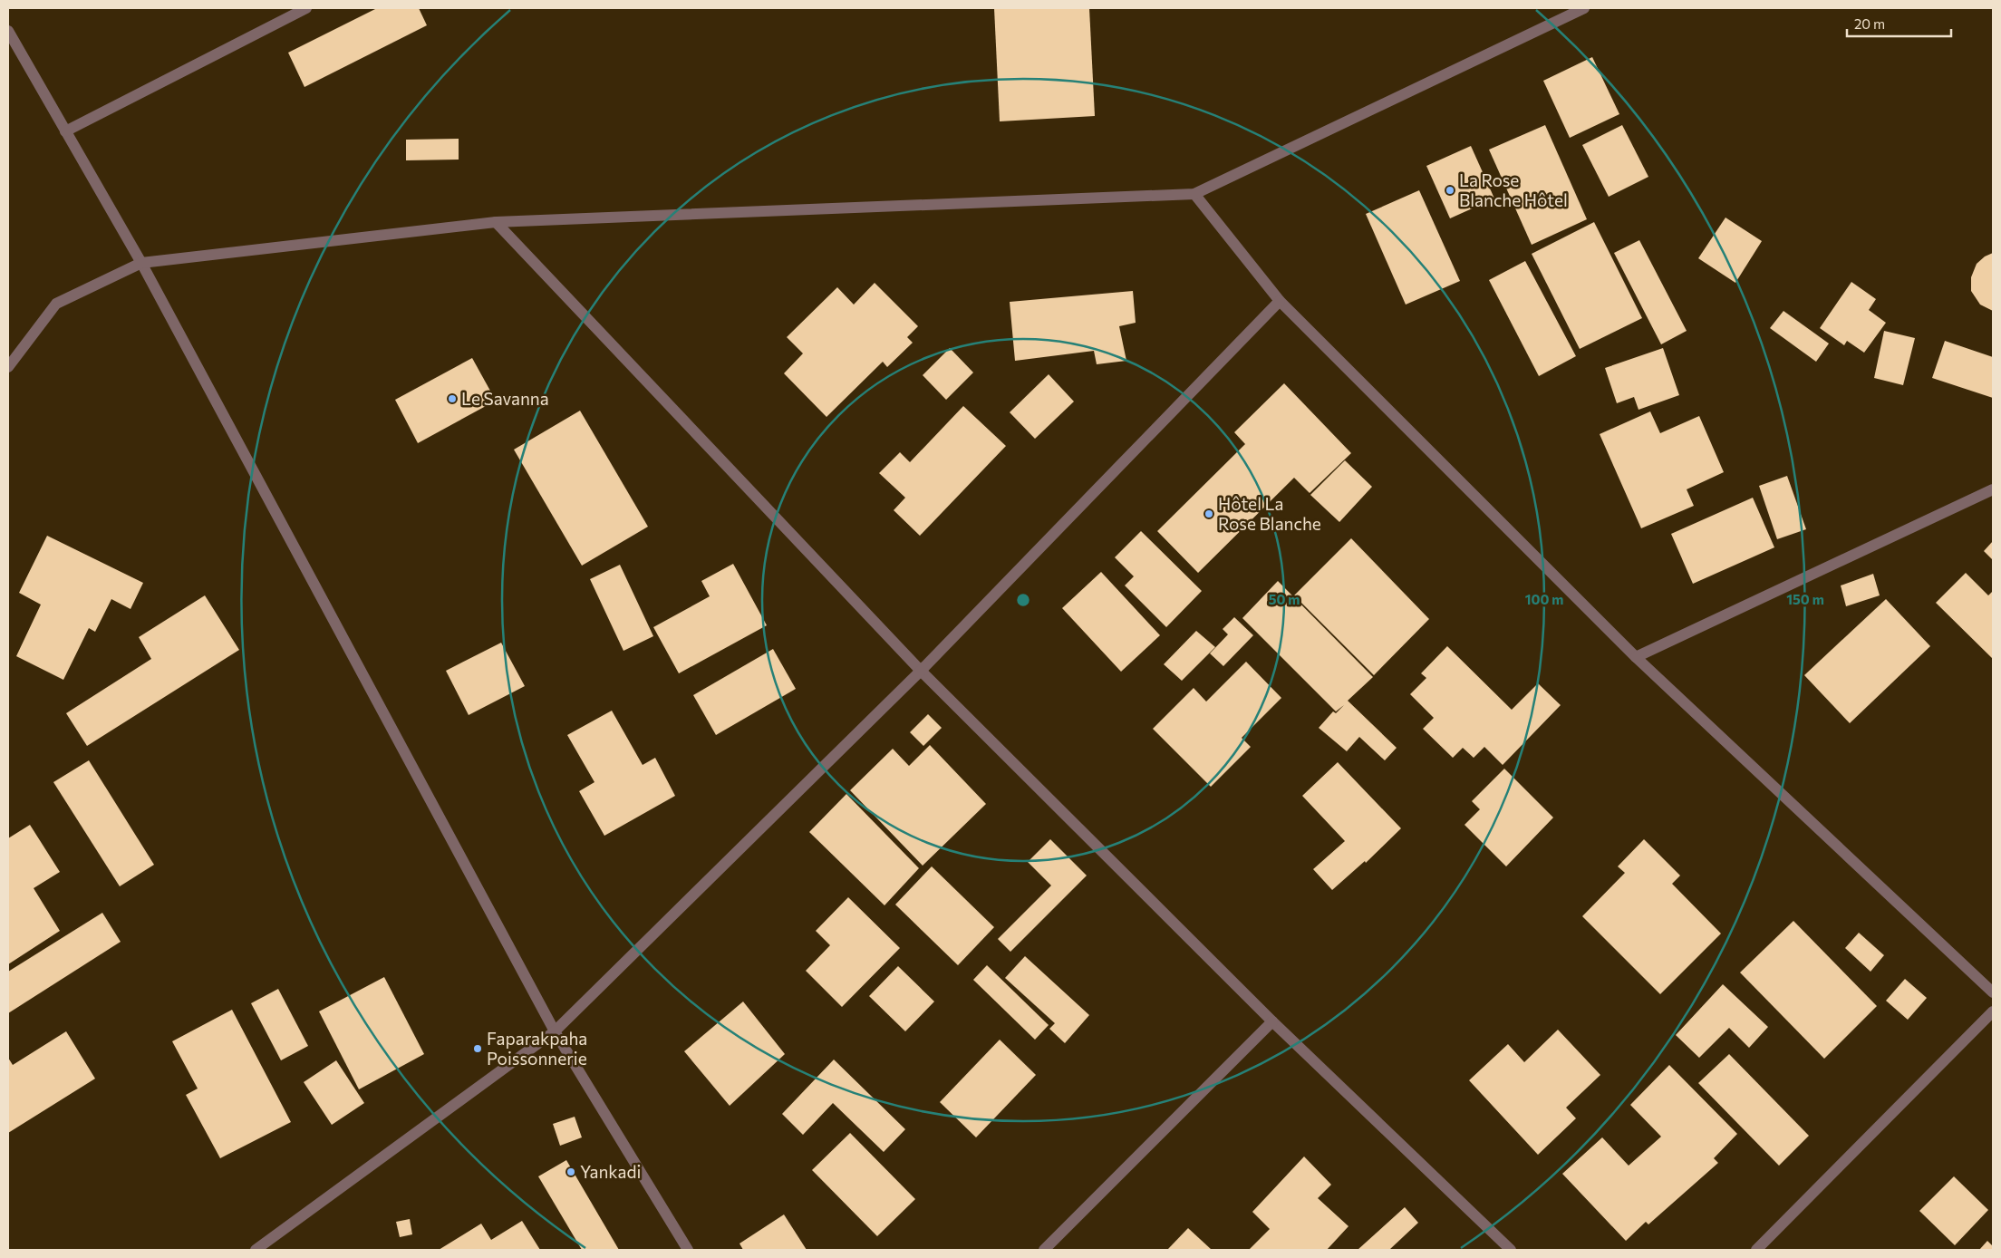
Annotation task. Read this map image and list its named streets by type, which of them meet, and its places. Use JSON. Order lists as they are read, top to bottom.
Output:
{
  "places": [
    "La Rose Blanche Hôtel",
    "Le Savanna",
    "Hôtel La Rose Blanche",
    "Faparakpaha Poissonnerie",
    "Yankadi"
  ],
  "scale_bar": "20 m",
  "rings": ["50 m", "100 m", "150 m"]
}
